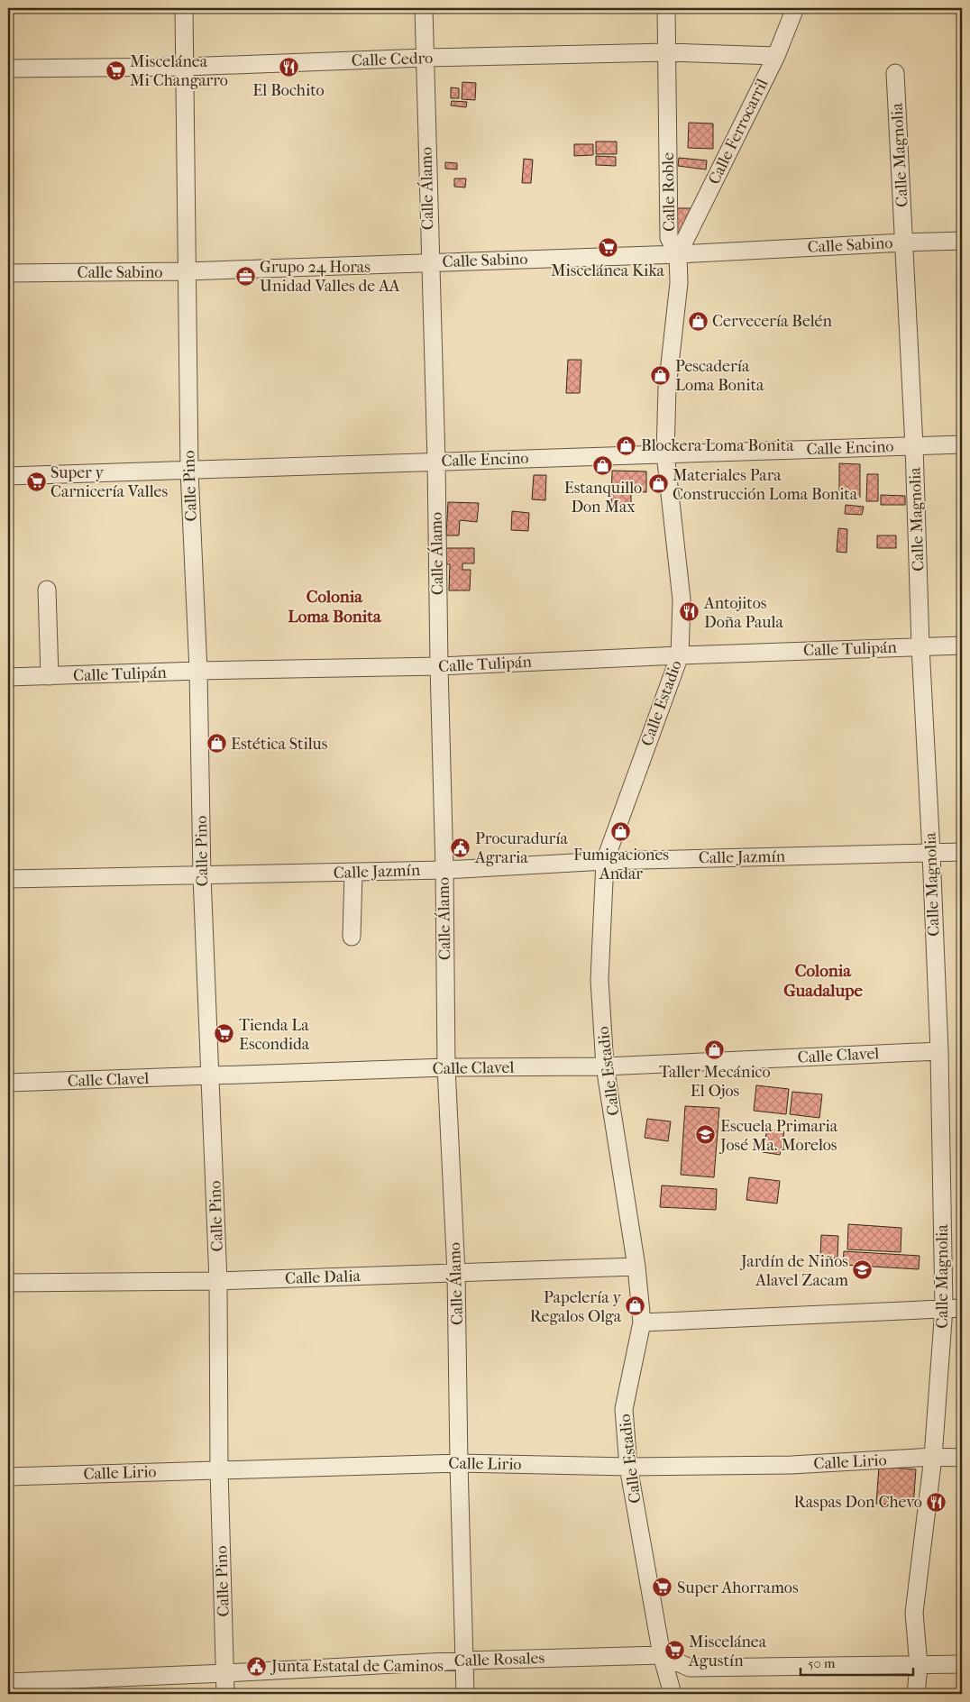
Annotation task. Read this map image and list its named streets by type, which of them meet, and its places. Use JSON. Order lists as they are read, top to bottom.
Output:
{
  "streets": {
    "street": [
      "Calle Cedro",
      "Calle Ferrocarril",
      "Calle Magnolia",
      "Calle Álamo",
      "Calle Roble",
      "Calle Sabino",
      "Calle Encino",
      "Calle Pino",
      "Calle Tulipán",
      "Calle Estadio",
      "Calle Jazmín",
      "Calle Clavel",
      "Calle Dalia",
      "Calle Lirio",
      "Calle Rosales"
    ]
  },
  "crossings": [
    ["Calle Cedro", "Calle Ferrocarril"],
    ["Calle Cedro", "Calle Álamo"],
    ["Calle Cedro", "Calle Roble"],
    ["Calle Cedro", "Calle Pino"],
    ["Calle Ferrocarril", "Calle Roble"],
    ["Calle Ferrocarril", "Calle Sabino"],
    ["Calle Magnolia", "Calle Sabino"],
    ["Calle Magnolia", "Calle Encino"],
    ["Calle Magnolia", "Calle Tulipán"],
    ["Calle Magnolia", "Calle Jazmín"],
    ["Calle Magnolia", "Calle Clavel"],
    ["Calle Magnolia", "Calle Lirio"],
    ["Calle Magnolia", "Calle Rosales"],
    ["Calle Álamo", "Calle Sabino"],
    ["Calle Álamo", "Calle Encino"],
    ["Calle Álamo", "Calle Tulipán"],
    ["Calle Álamo", "Calle Jazmín"],
    ["Calle Álamo", "Calle Clavel"],
    ["Calle Álamo", "Calle Dalia"],
    ["Calle Álamo", "Calle Lirio"],
    ["Calle Álamo", "Calle Rosales"],
    ["Calle Roble", "Calle Sabino"],
    ["Calle Roble", "Calle Encino"],
    ["Calle Roble", "Calle Estadio"],
    ["Calle Sabino", "Calle Pino"],
    ["Calle Encino", "Calle Pino"],
    ["Calle Encino", "Calle Estadio"],
    ["Calle Pino", "Calle Tulipán"],
    ["Calle Pino", "Calle Jazmín"],
    ["Calle Pino", "Calle Clavel"],
    ["Calle Pino", "Calle Dalia"],
    ["Calle Pino", "Calle Lirio"],
    ["Calle Pino", "Calle Rosales"],
    ["Calle Tulipán", "Calle Estadio"],
    ["Calle Estadio", "Calle Jazmín"],
    ["Calle Estadio", "Calle Clavel"],
    ["Calle Estadio", "Calle Dalia"],
    ["Calle Estadio", "Calle Lirio"],
    ["Calle Estadio", "Calle Rosales"]
  ],
  "districts": ["Colonia Loma Bonita", "Colonia Guadalupe"],
  "places": {
    "restaurant": ["El Bochito", "Antojitos Doña Paula", "Raspas Don Chevo"],
    "supermarket": [
      "Miscelánea Mi Changarro",
      "Miscelánea Kika",
      "Super y Carnicería Valles",
      "Tienda La Escondida",
      "Super Ahorramos",
      "Miscelánea Agustín"
    ],
    "office": ["Grupo 24 Horas Unidad Valles de AA"],
    "shop": [
      "Cervecería Belén",
      "Pescadería Loma Bonita",
      "Blockera Loma Bonita",
      "Estanquillo Don Max",
      "Materiales Para Construcción Loma Bonita",
      "Estética Stilus",
      "Fumigaciones Andar",
      "Taller Mecánico El Ojos",
      "Papelería y Regalos Olga"
    ],
    "public building": ["Procuraduría Agraria", "Junta Estatal de Caminos"],
    "school or university": ["Escuela Primaria José Ma. Morelos", "Jardín de Niños Alavel Zacam"]
  },
  "scale_bar": "50 m"
}
